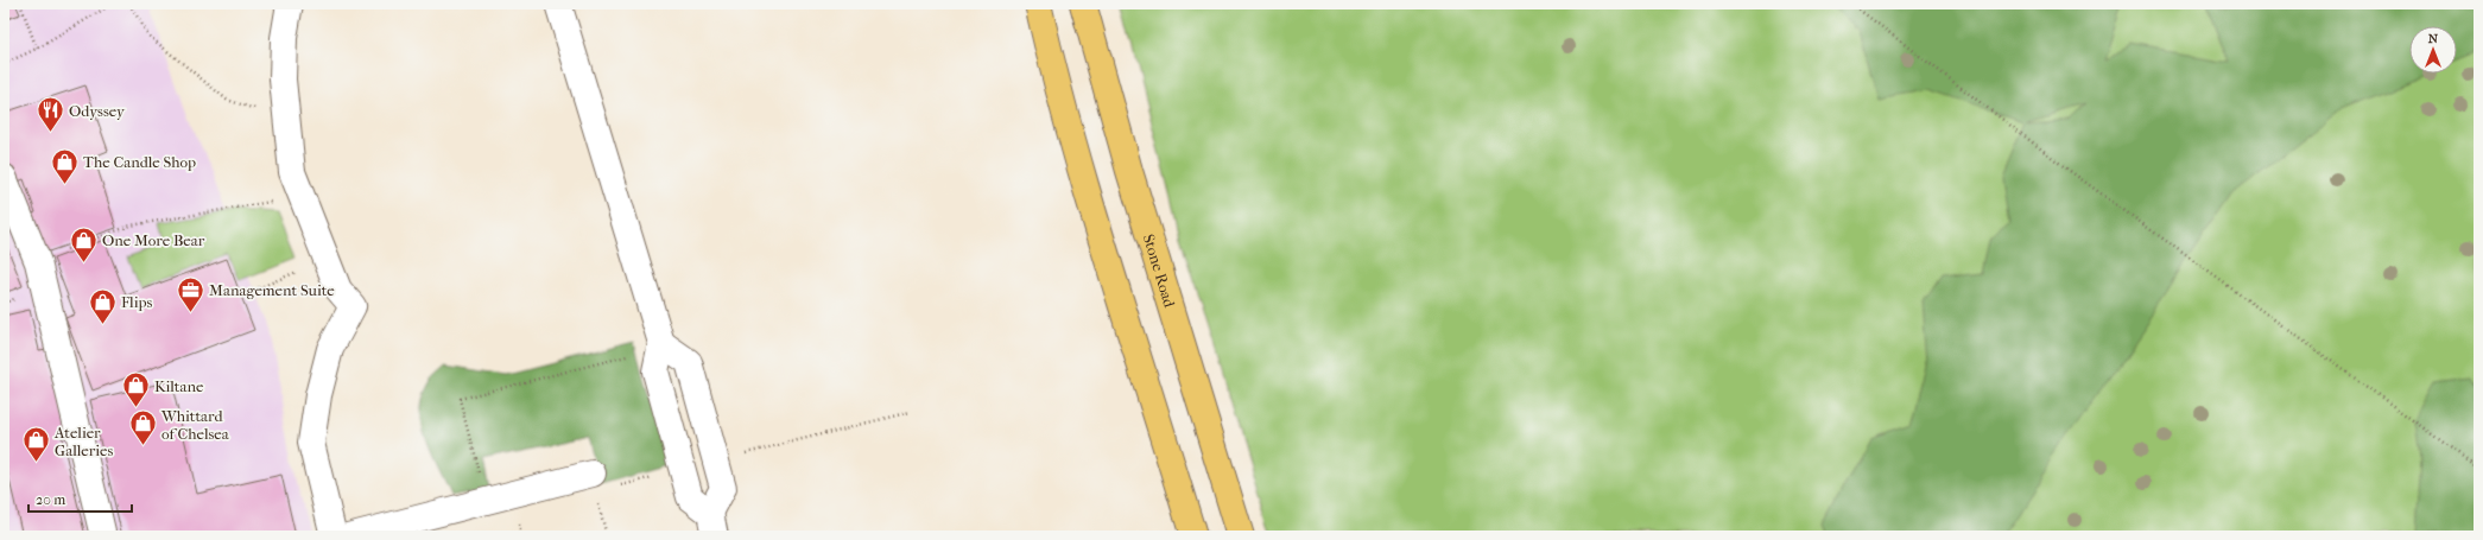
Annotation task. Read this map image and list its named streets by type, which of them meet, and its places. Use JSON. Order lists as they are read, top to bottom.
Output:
{
  "streets": {
    "highway": ["Stone Road"]
  },
  "places": {
    "restaurant": ["Odyssey"],
    "shop": [
      "The Candle Shop",
      "One More Bear",
      "Flips",
      "Kiltane",
      "Whittard of Chelsea",
      "Atelier Galleries"
    ],
    "office": ["Management Suite"]
  },
  "scale_bar": "20 m",
  "north": "top"
}
